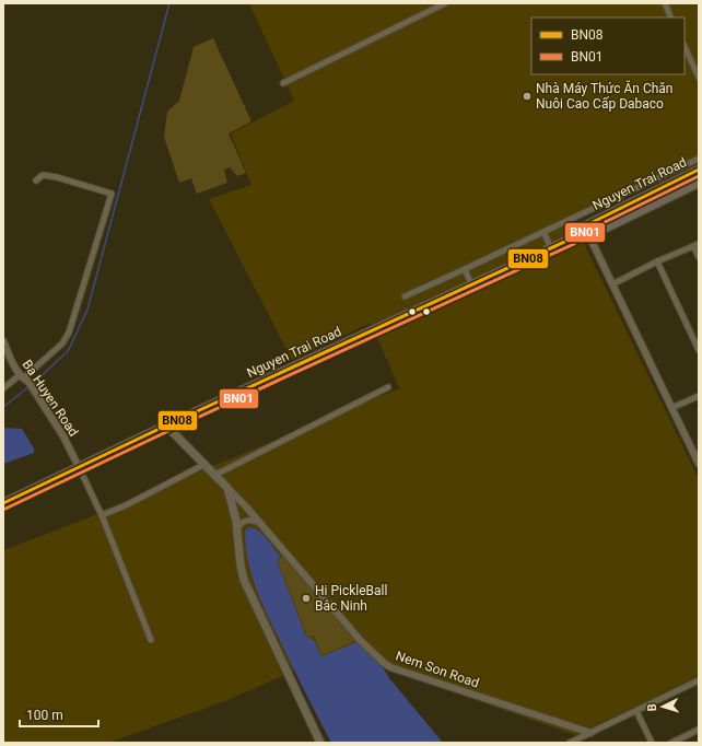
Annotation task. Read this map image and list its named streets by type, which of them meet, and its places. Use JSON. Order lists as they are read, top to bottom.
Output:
{
  "streets": {
    "highway": ["Nguyen Trai Road"],
    "main road": ["Nem Son Road"],
    "street": ["Ba Huyen Road"]
  },
  "crossings": [
    ["Nguyen Trai Road", "Ba Huyen Road"],
    ["Nguyen Trai Road", "Nem Son Road"]
  ],
  "places": ["Nhà Máy Thức Ăn Chăn Nuôi Cao Cấp Dabaco", "Hi PickleBall Bắc Ninh"],
  "lines": ["transit line BN08", "transit line BN01"],
  "legend": ["BN08", "BN01"],
  "scale_bar": "100 m",
  "north": "left"
}
